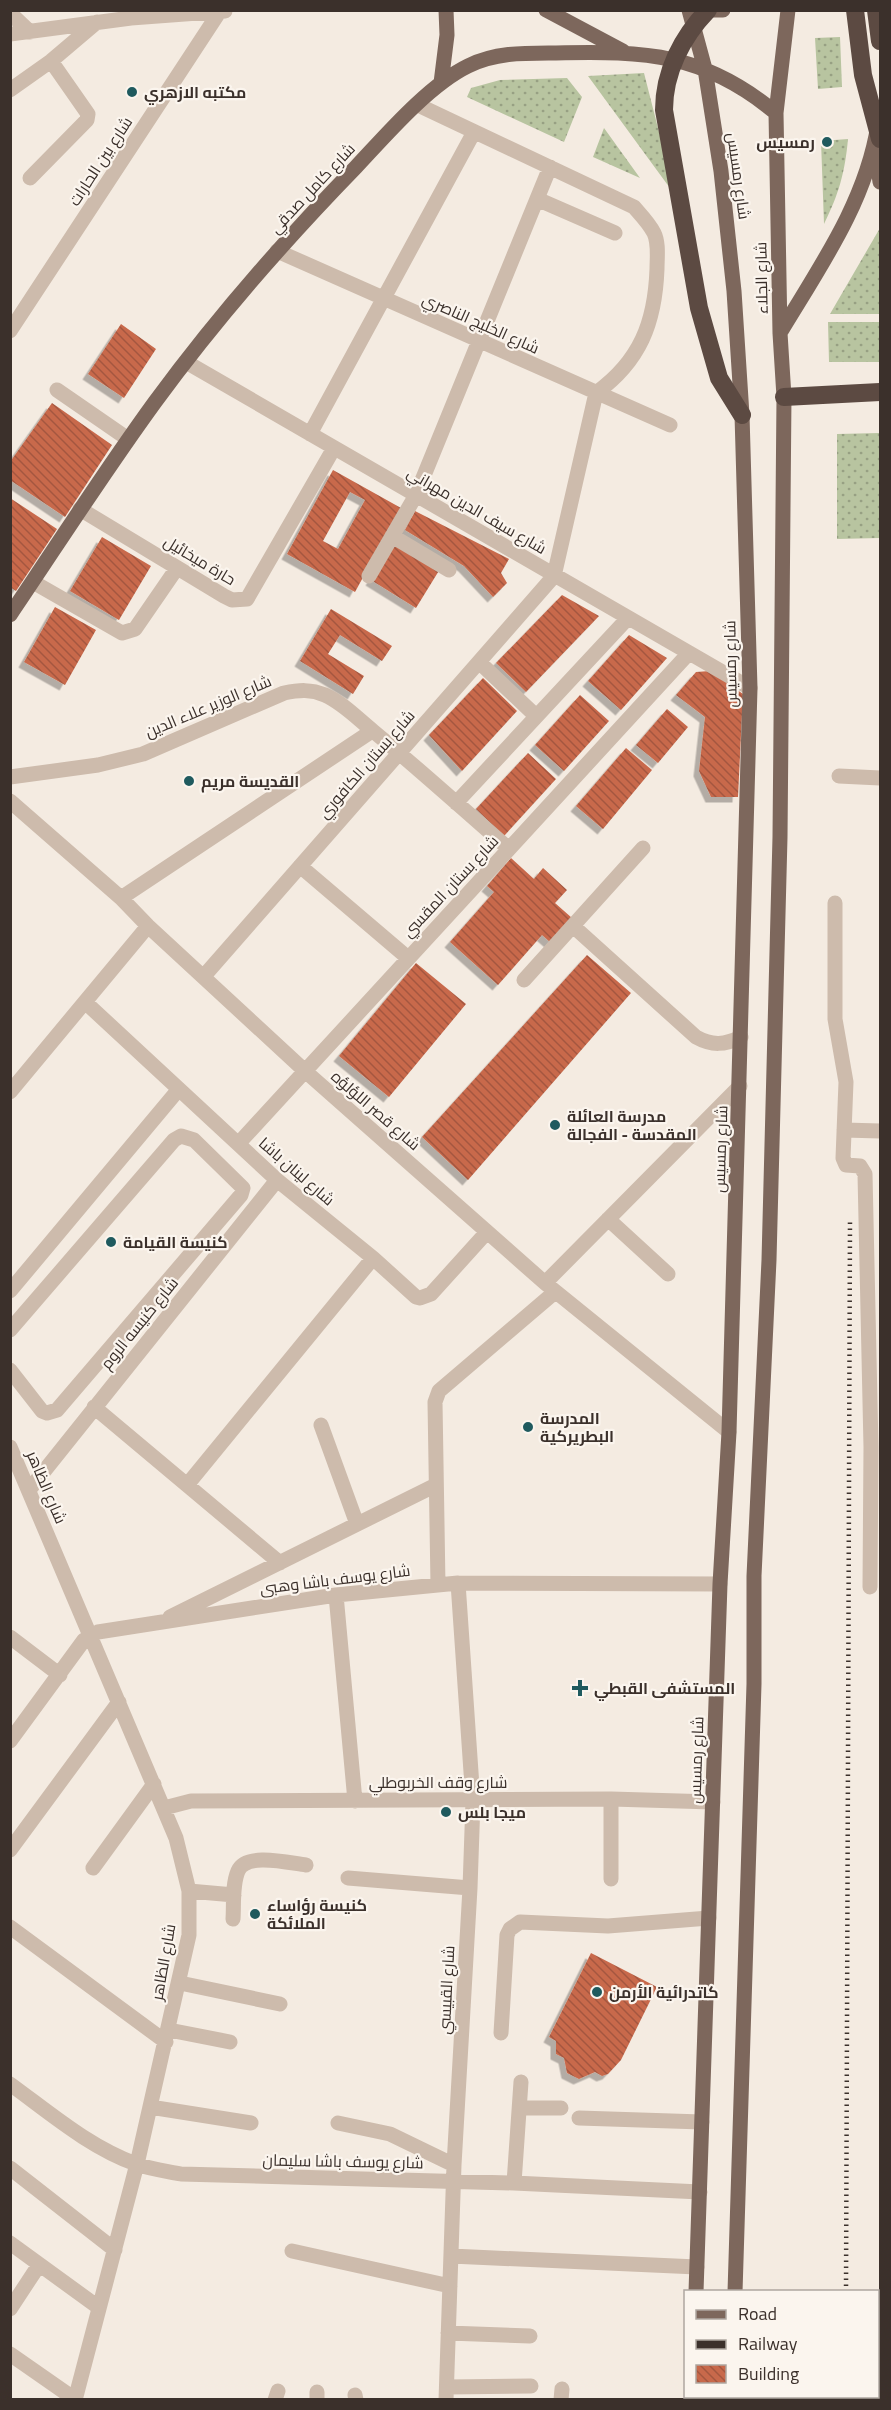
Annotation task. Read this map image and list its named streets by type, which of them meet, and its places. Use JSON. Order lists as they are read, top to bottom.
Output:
{
  "streets": {
    "main road": ["شارع رمسيس", "شارع كامل صدقي", "شارع الجلاء"],
    "street": [
      "شارع بين الحارات",
      "شارع الخليج الناصري",
      "شارع سيف الدين مهراني",
      "حارة ميخائيل",
      "شارع الوزير علاء الدين",
      "شارع بستان الكافوري",
      "شارع بستان المقسي",
      "شارع قصر اللؤلؤه",
      "شارع لينان باشا",
      "شارع كنيسه الروم",
      "شارع الظاهر",
      "شارع يوسف باشا وهبى",
      "شارع وقف الخربوطلي",
      "شارع القبيسي",
      "شارع يوسف باشا سليمان"
    ]
  },
  "crossings": [
    ["شارع رمسيس", "شارع كامل صدقي"],
    ["شارع رمسيس", "شارع سيف الدين مهراني"],
    ["شارع رمسيس", "شارع قصر اللؤلؤه"],
    ["شارع رمسيس", "شارع يوسف باشا وهبى"],
    ["شارع رمسيس", "شارع وقف الخربوطلي"],
    ["شارع رمسيس", "شارع يوسف باشا سليمان"],
    ["شارع كامل صدقي", "شارع الجلاء"],
    ["شارع كامل صدقي", "شارع الخليج الناصري"],
    ["شارع كامل صدقي", "شارع سيف الدين مهراني"],
    ["شارع كامل صدقي", "حارة ميخائيل"],
    ["شارع سيف الدين مهراني", "حارة ميخائيل"],
    ["شارع سيف الدين مهراني", "شارع بستان الكافوري"],
    ["شارع سيف الدين مهراني", "شارع بستان المقسي"],
    ["شارع الوزير علاء الدين", "شارع بستان الكافوري"],
    ["شارع الوزير علاء الدين", "شارع بستان المقسي"],
    ["شارع بستان الكافوري", "شارع قصر اللؤلؤه"],
    ["شارع بستان المقسي", "شارع قصر اللؤلؤه"],
    ["شارع بستان المقسي", "شارع لينان باشا"],
    ["شارع قصر اللؤلؤه", "شارع لينان باشا"],
    ["شارع لينان باشا", "شارع كنيسه الروم"],
    ["شارع كنيسه الروم", "شارع الظاهر"],
    ["شارع الظاهر", "شارع يوسف باشا وهبى"],
    ["شارع الظاهر", "شارع وقف الخربوطلي"],
    ["شارع الظاهر", "شارع يوسف باشا سليمان"],
    ["شارع يوسف باشا وهبى", "شارع القبيسي"],
    ["شارع وقف الخربوطلي", "شارع القبيسي"],
    ["شارع القبيسي", "شارع يوسف باشا سليمان"]
  ],
  "places": {
    "other": [
      "مكتبه الازهري",
      "رمسيس",
      "القديسة مريم",
      "مدرسة العائلة المقدسة - الفجالة",
      "كنيسة القيامة",
      "المدرسة البطريركية",
      "ميجا بلس",
      "كنيسة رؤاساء الملائكة",
      "كاتدرائية الأرمن"
    ],
    "health": ["المستشفى القبطي"]
  },
  "legend": ["Road", "Railway", "Building"]
}
